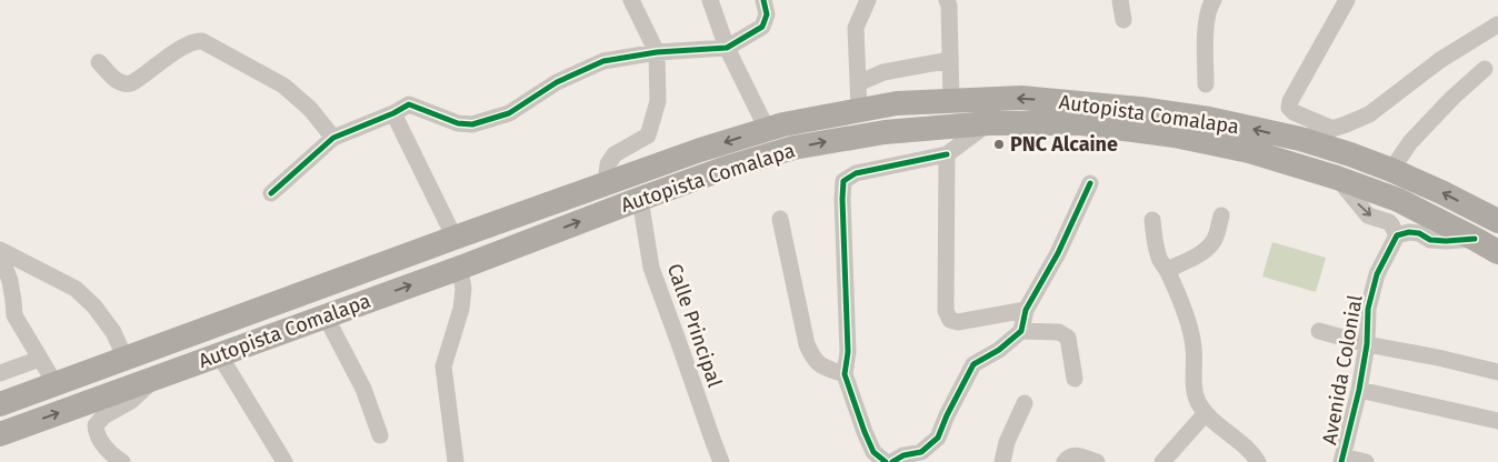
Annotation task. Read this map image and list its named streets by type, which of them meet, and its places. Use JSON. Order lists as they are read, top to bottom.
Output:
{
  "streets": {
    "highway": ["Autopista Comalapa"],
    "street": ["Calle Principal", "Avenida Colonial"]
  },
  "crossings": [
    ["Autopista Comalapa", "Calle Principal"]
  ],
  "places": ["PNC Alcaine"]
}
